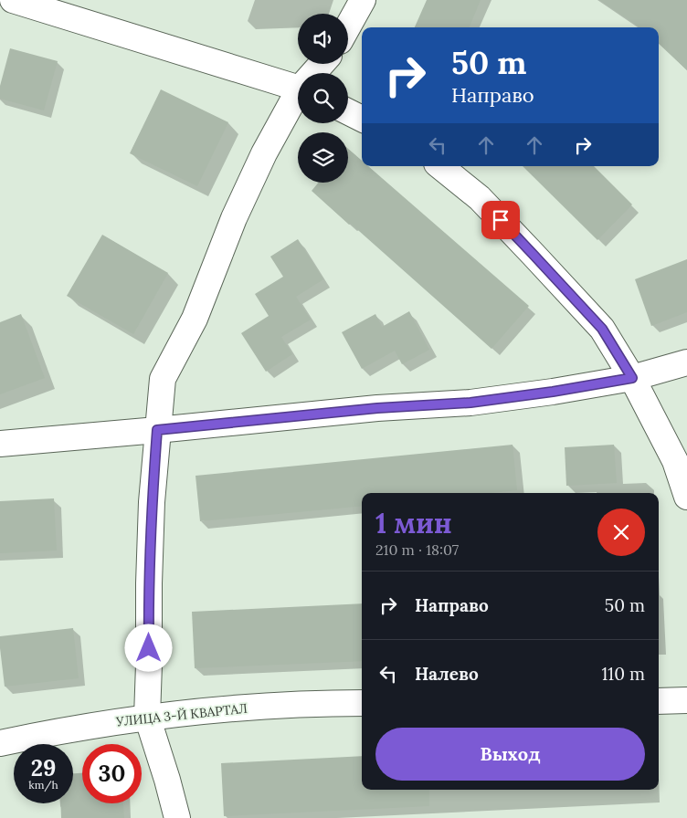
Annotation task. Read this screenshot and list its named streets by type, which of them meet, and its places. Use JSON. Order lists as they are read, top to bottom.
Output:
{
  "streets": {
    "street": ["УЛИЦА 3-Й КВАРТАЛ"]
  },
  "page": {
    "turn": ["50 m", "Направо"],
    "heading": ["1 мин", "210 m · 18:07"],
    "list": [
      {
        "name": "Направо",
        "value": "50 m"
      },
      {
        "name": "Налево",
        "value": "110 m"
      }
    ],
    "buttons": "Выход",
    "speed": "29 km/h",
    "limit": "30"
  }
}
